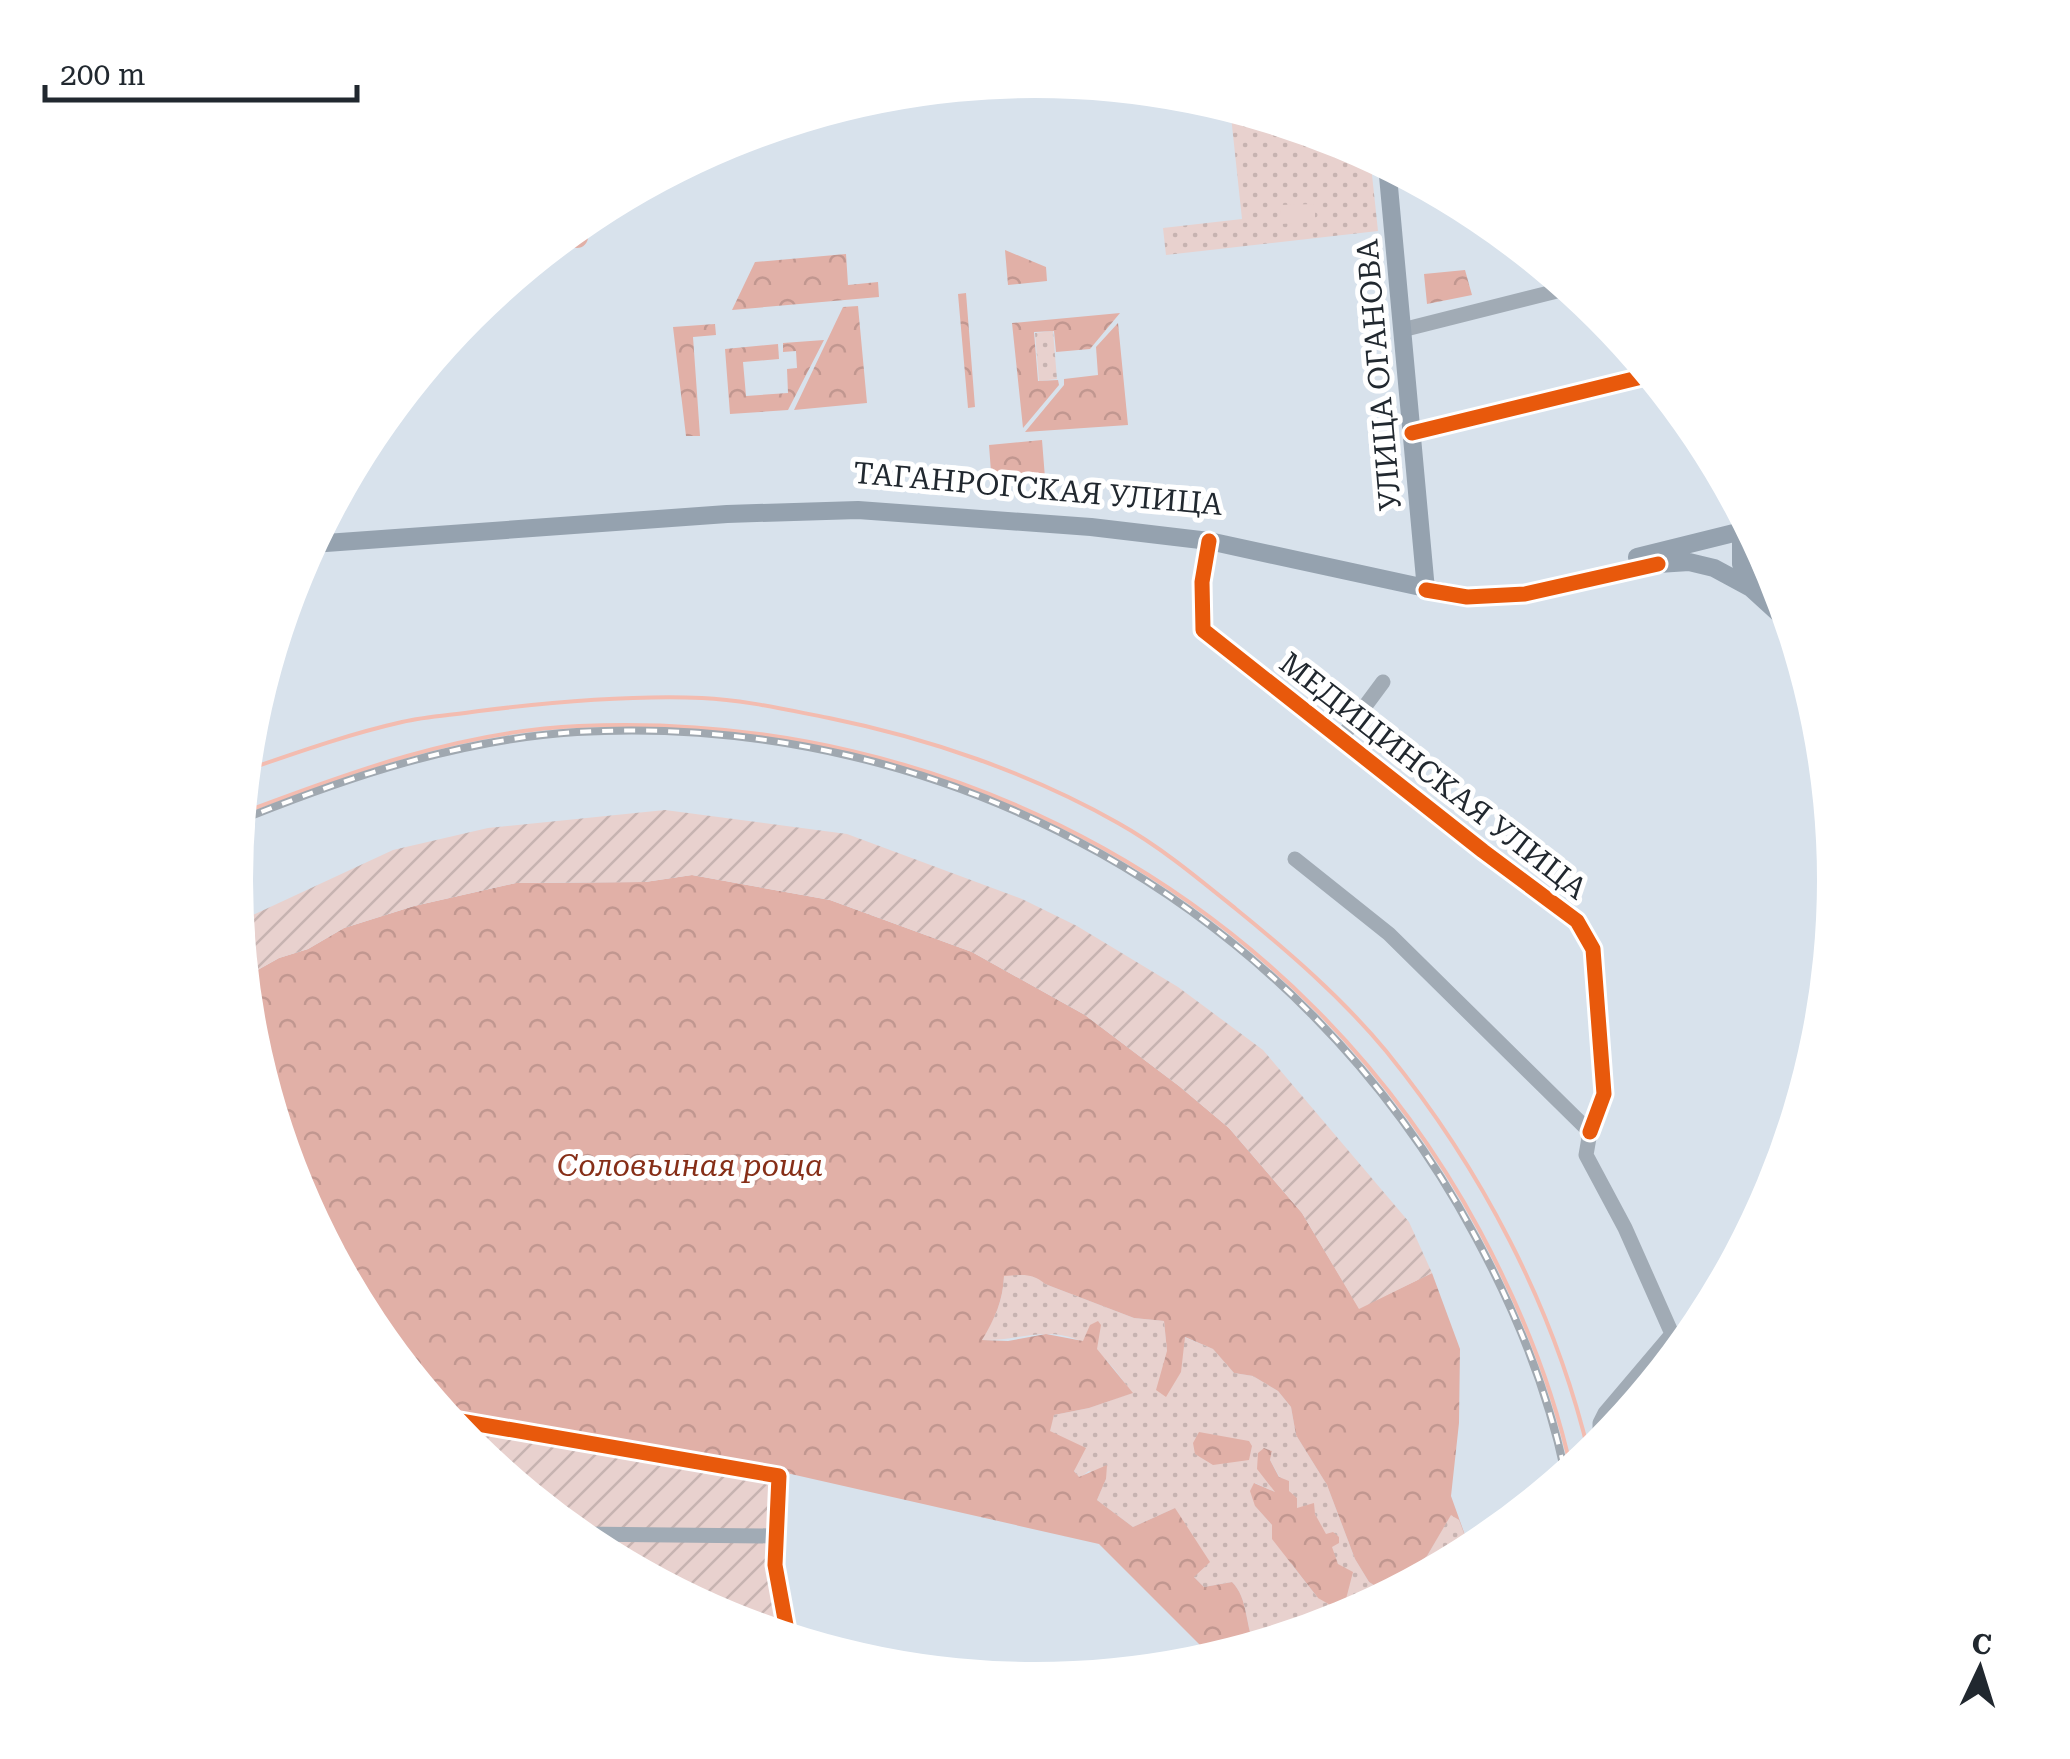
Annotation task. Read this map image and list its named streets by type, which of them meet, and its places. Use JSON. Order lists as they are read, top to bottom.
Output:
{
  "streets": {
    "main road": ["УЛИЦА ОГАНОВА", "ТАГАНРОГСКАЯ УЛИЦА"],
    "street": ["МЕДИЦИНСКАЯ УЛИЦА"]
  },
  "crossings": [
    ["УЛИЦА ОГАНОВА", "ТАГАНРОГСКАЯ УЛИЦА"],
    ["ТАГАНРОГСКАЯ УЛИЦА", "МЕДИЦИНСКАЯ УЛИЦА"]
  ],
  "parks": ["Соловьиная роща"],
  "scale_bar": "200 m",
  "north": "top"
}
